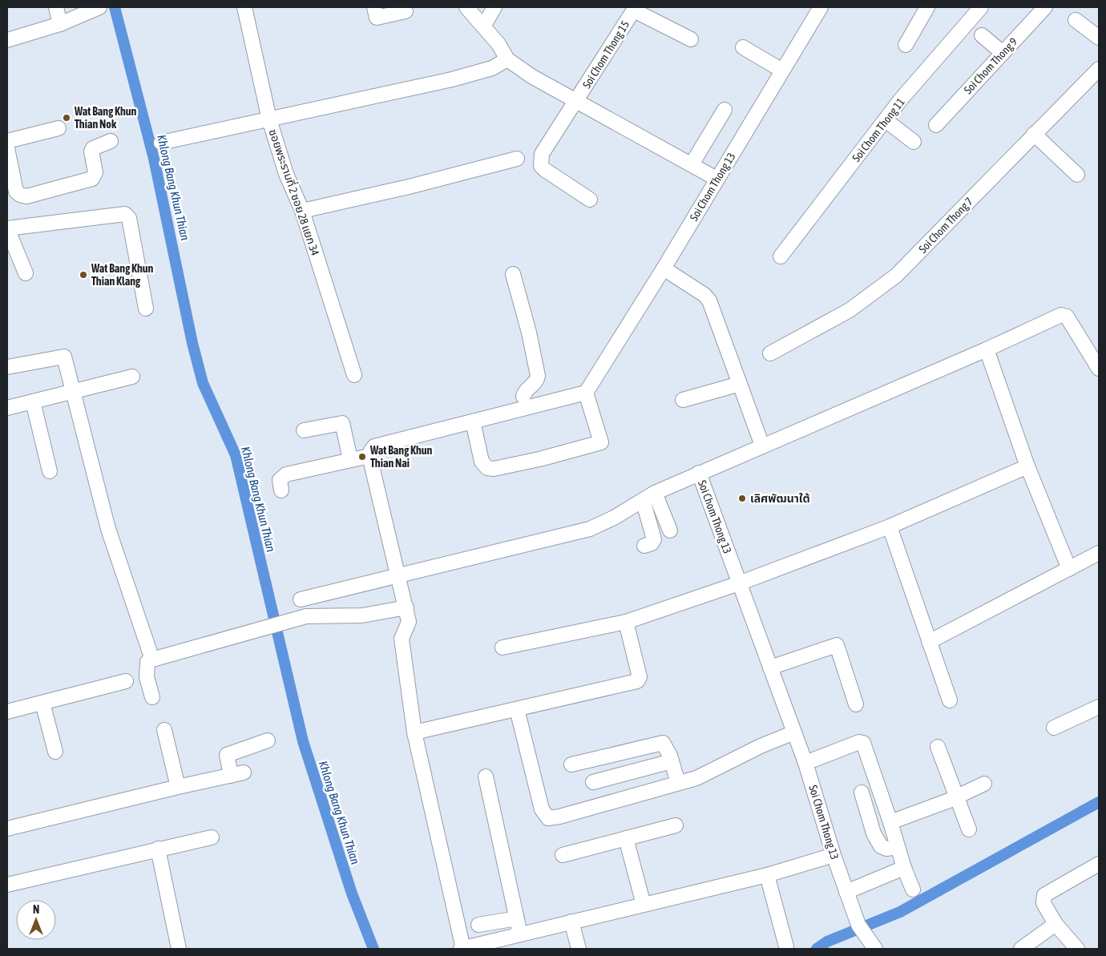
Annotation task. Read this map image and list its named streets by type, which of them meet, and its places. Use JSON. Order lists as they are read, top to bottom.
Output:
{
  "streets": {
    "street": [
      "Soi Chom Thong 15",
      "Soi Chom Thong 9",
      "Soi Chom Thong 11",
      "Soi Chom Thong 13",
      "ซอยพระรามที่ 2 ซอย 28 แยก 34",
      "Soi Chom Thong 7"
    ]
  },
  "water": ["Khlong Bang Khun Thian"],
  "places": [
    "Wat Bang Khun Thian Nok",
    "Wat Bang Khun Thian Klang",
    "Wat Bang Khun Thian Nai",
    "เลิศพัฒนาใต้"
  ],
  "north": "top"
}
